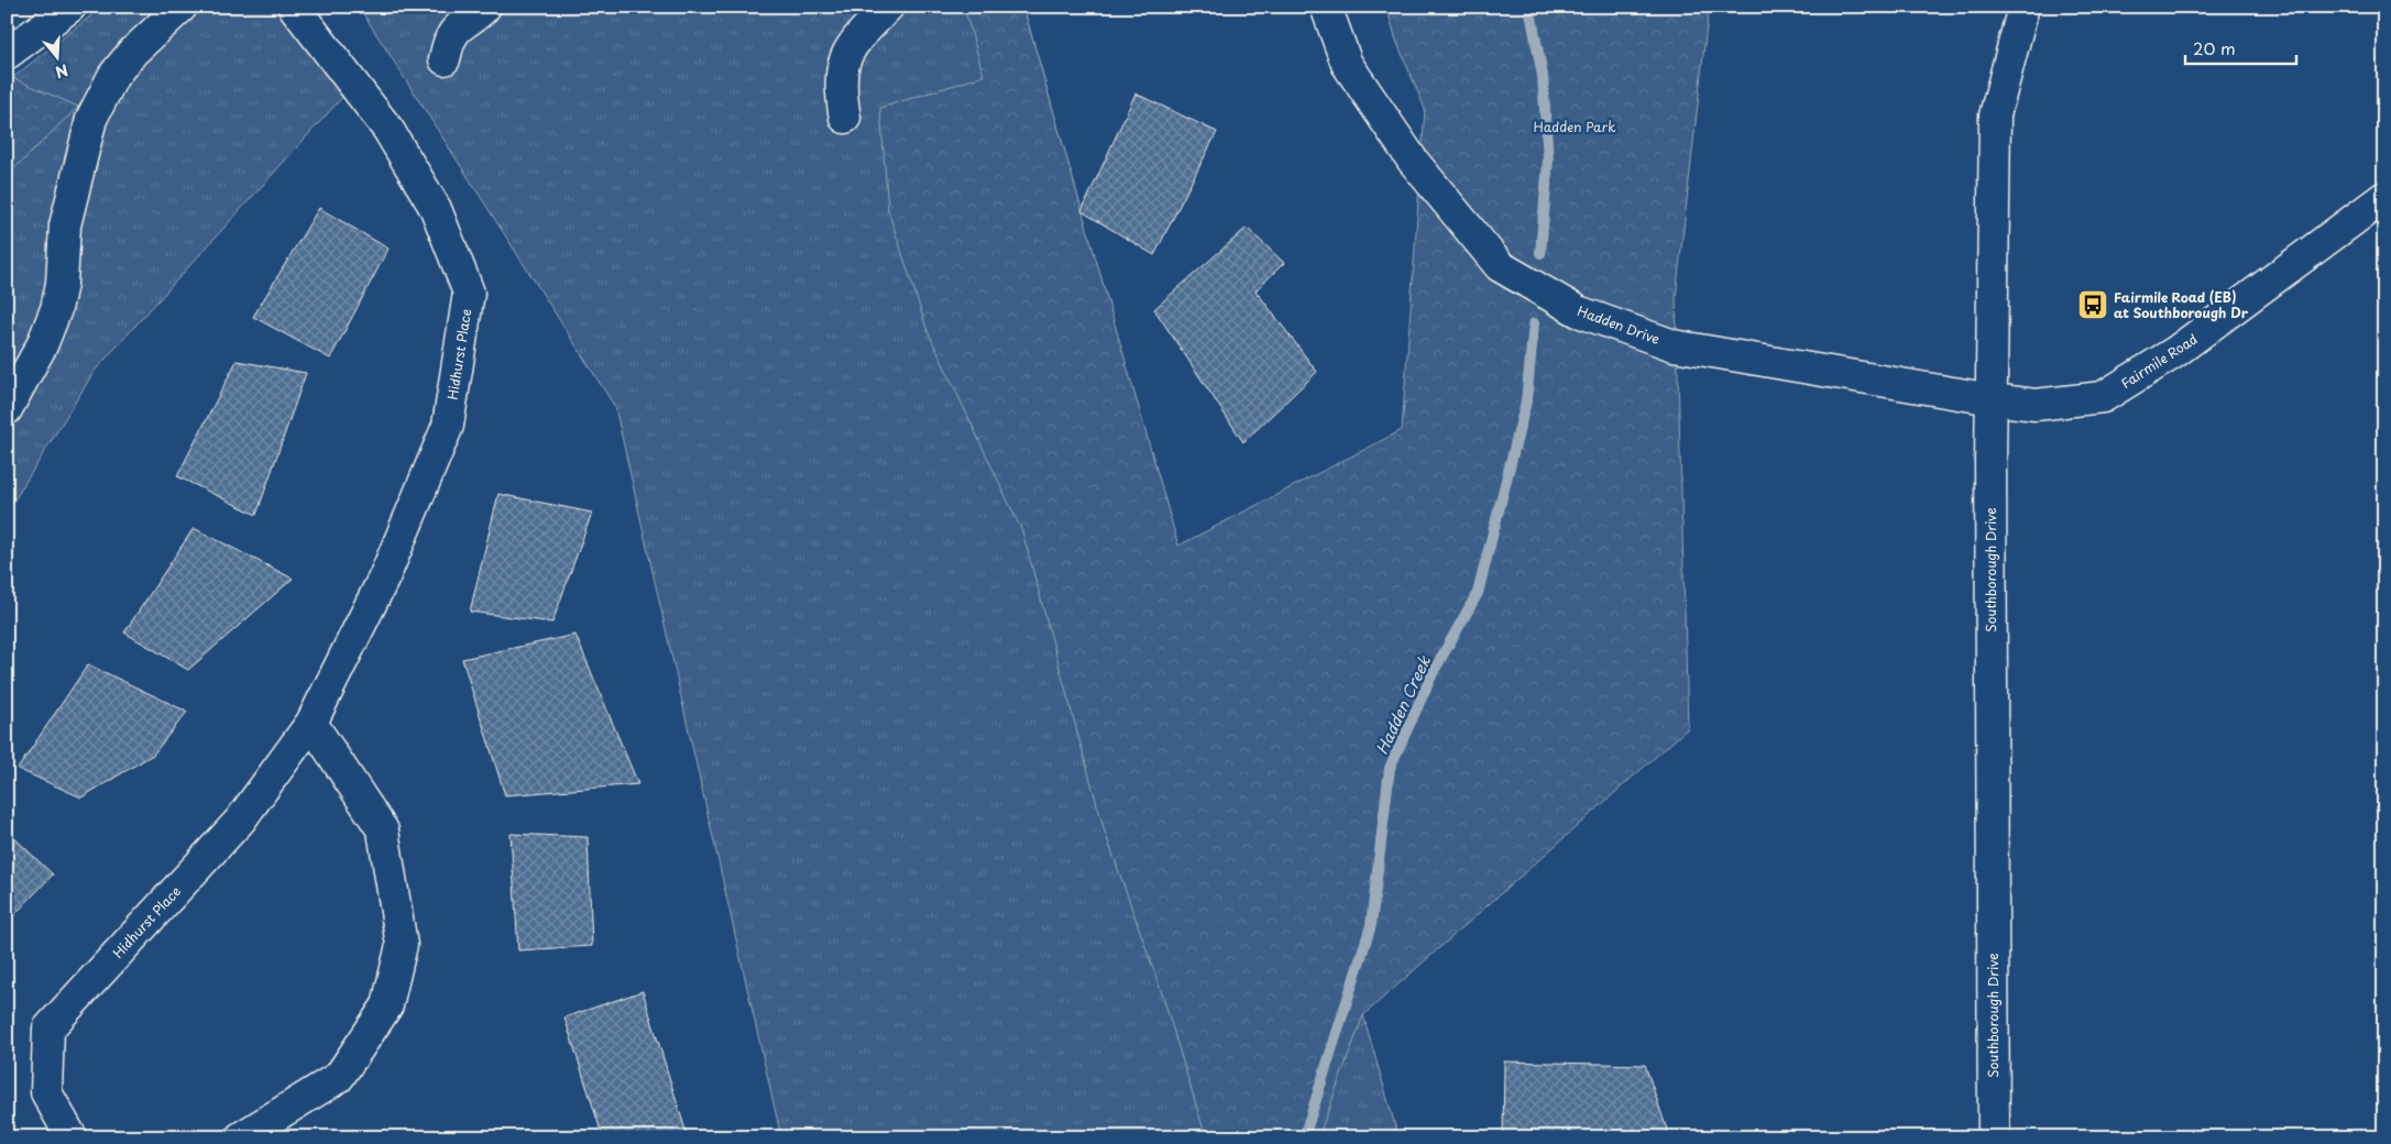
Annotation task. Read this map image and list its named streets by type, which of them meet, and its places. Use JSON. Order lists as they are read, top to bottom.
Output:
{
  "streets": {
    "street": [
      "Hadden Drive",
      "Hidhurst Place",
      "Fairmile Road",
      "Southborough Drive"
    ]
  },
  "crossings": [
    ["Hadden Drive", "Fairmile Road"],
    ["Hadden Drive", "Southborough Drive"],
    ["Fairmile Road", "Southborough Drive"]
  ],
  "water": ["Hadden Creek"],
  "parks": ["Hadden Park"],
  "places": {
    "bus stop": ["Fairmile Road (EB) at Southborough Dr"]
  },
  "scale_bar": "20 m",
  "north": "bottom"
}
